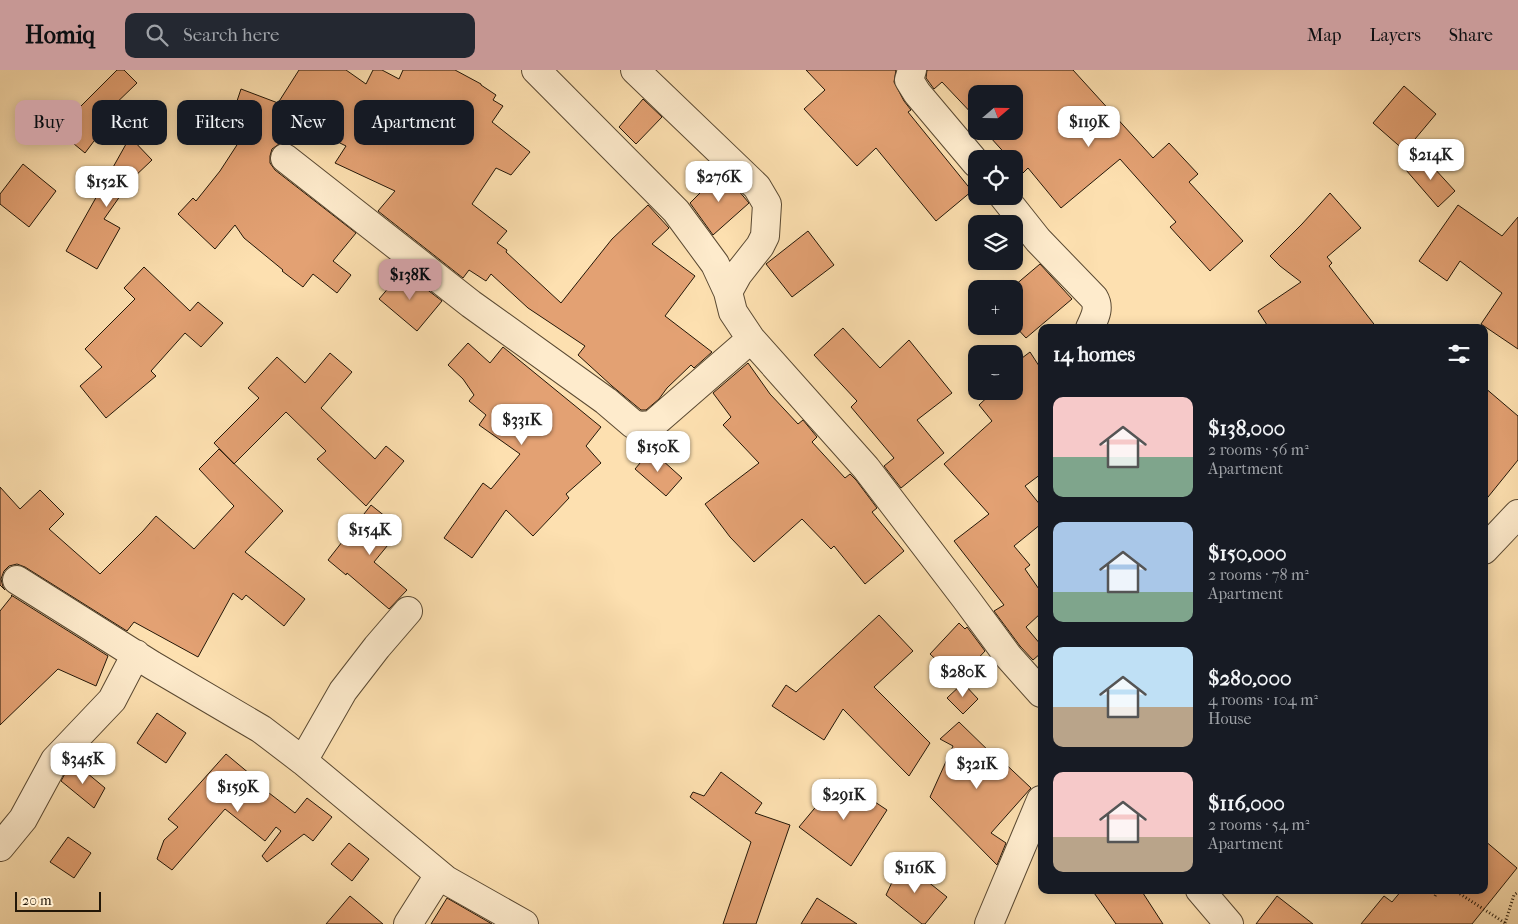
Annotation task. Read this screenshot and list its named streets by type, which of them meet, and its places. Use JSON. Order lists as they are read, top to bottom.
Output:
{
  "scale_bar": "20 m",
  "north": "right",
  "page": {
    "header": "Homiq",
    "search": "Search here",
    "nav": ["Map", "Layers", "Share"],
    "map_buttons": ["+", "−"],
    "chip": [
      "Buy",
      "Rent",
      "Filters",
      "New",
      "Apartment"
    ],
    "price": [
      "$119K",
      "$214K",
      "$276K",
      "$152K",
      "$138K",
      "$331K",
      "$150K",
      "$154K",
      "$280K",
      "$345K",
      "$321K",
      "$159K",
      "$291K",
      "$116K"
    ],
    "heading": "14 homes",
    "list": [
      {
        "name": "$138,000",
        "note": "2 rooms · 56 m² · Apartment"
      },
      {
        "name": "$150,000",
        "note": "2 rooms · 78 m² · Apartment"
      },
      {
        "name": "$280,000",
        "note": "4 rooms · 104 m² · House"
      },
      {
        "name": "$116,000",
        "note": "2 rooms · 54 m² · Apartment"
      }
    ],
    "scale": "20 m"
  }
}
